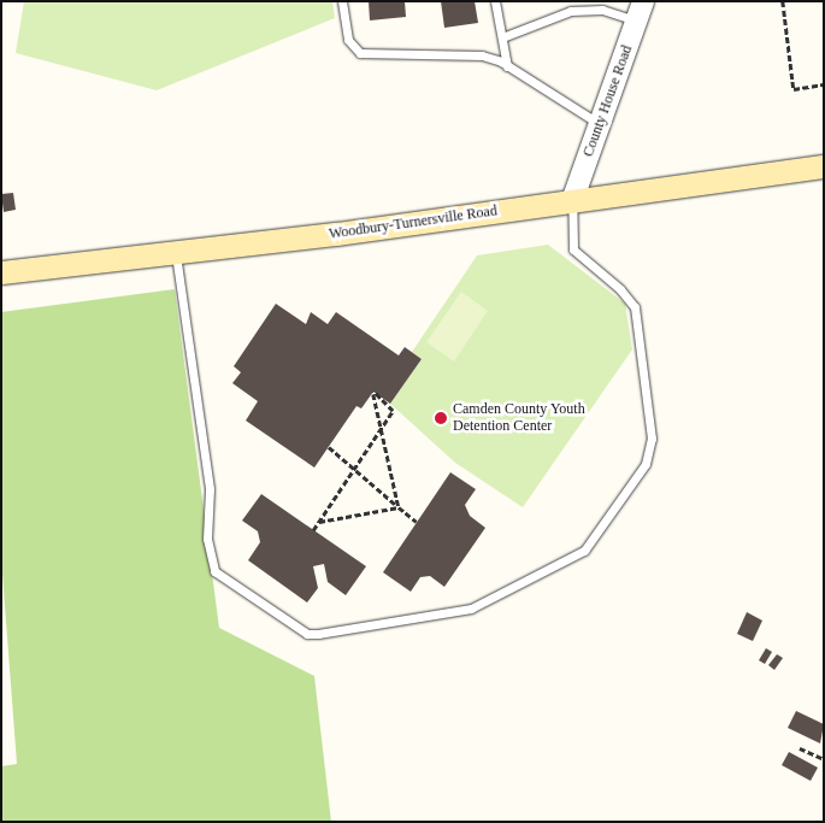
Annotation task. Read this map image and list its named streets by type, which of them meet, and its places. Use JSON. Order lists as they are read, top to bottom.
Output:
{
  "streets": {
    "main road": ["Woodbury-Turnersville Road"],
    "street": ["County House Road"]
  },
  "crossings": [
    ["County House Road", "Woodbury-Turnersville Road"]
  ],
  "places": ["Camden County Youth Detention Center"]
}
